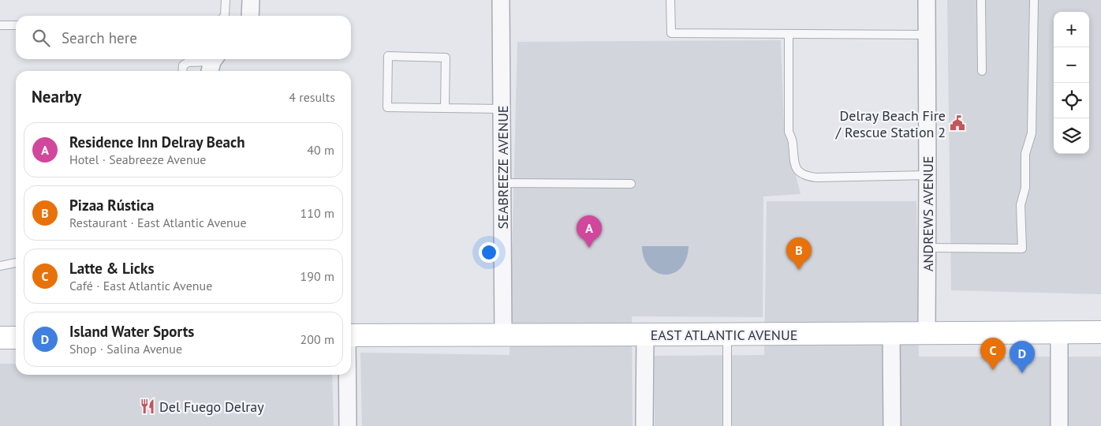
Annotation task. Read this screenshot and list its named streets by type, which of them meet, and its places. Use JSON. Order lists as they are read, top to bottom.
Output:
{
  "streets": {
    "main road": ["EAST ATLANTIC AVENUE"],
    "street": ["SEABREEZE AVENUE", "ANDREWS AVENUE"]
  },
  "crossings": [
    ["SEABREEZE AVENUE", "EAST ATLANTIC AVENUE"],
    ["ANDREWS AVENUE", "EAST ATLANTIC AVENUE"]
  ],
  "places": {
    "public building": ["Delray Beach Fire / Rescue Station 2"],
    "restaurant": ["Del Fuego Delray"]
  },
  "page": {
    "map_buttons": ["+", "−"],
    "search": "Search here",
    "heading": ["Nearby", "4 results"],
    "list": [
      {
        "mark": "A",
        "name": "Residence Inn Delray Beach",
        "note": "Hotel · Seabreeze Avenue",
        "value": "40 m"
      },
      {
        "mark": "B",
        "name": "Pizaa Rústica",
        "note": "Restaurant · East Atlantic Avenue",
        "value": "110 m"
      },
      {
        "mark": "C",
        "name": "Latte & Licks",
        "note": "Café · East Atlantic Avenue",
        "value": "190 m"
      },
      {
        "mark": "D",
        "name": "Island Water Sports",
        "note": "Shop · Salina Avenue",
        "value": "200 m"
      }
    ],
    "pins": [
      "A",
      "B",
      "C",
      "D"
    ]
  }
}
